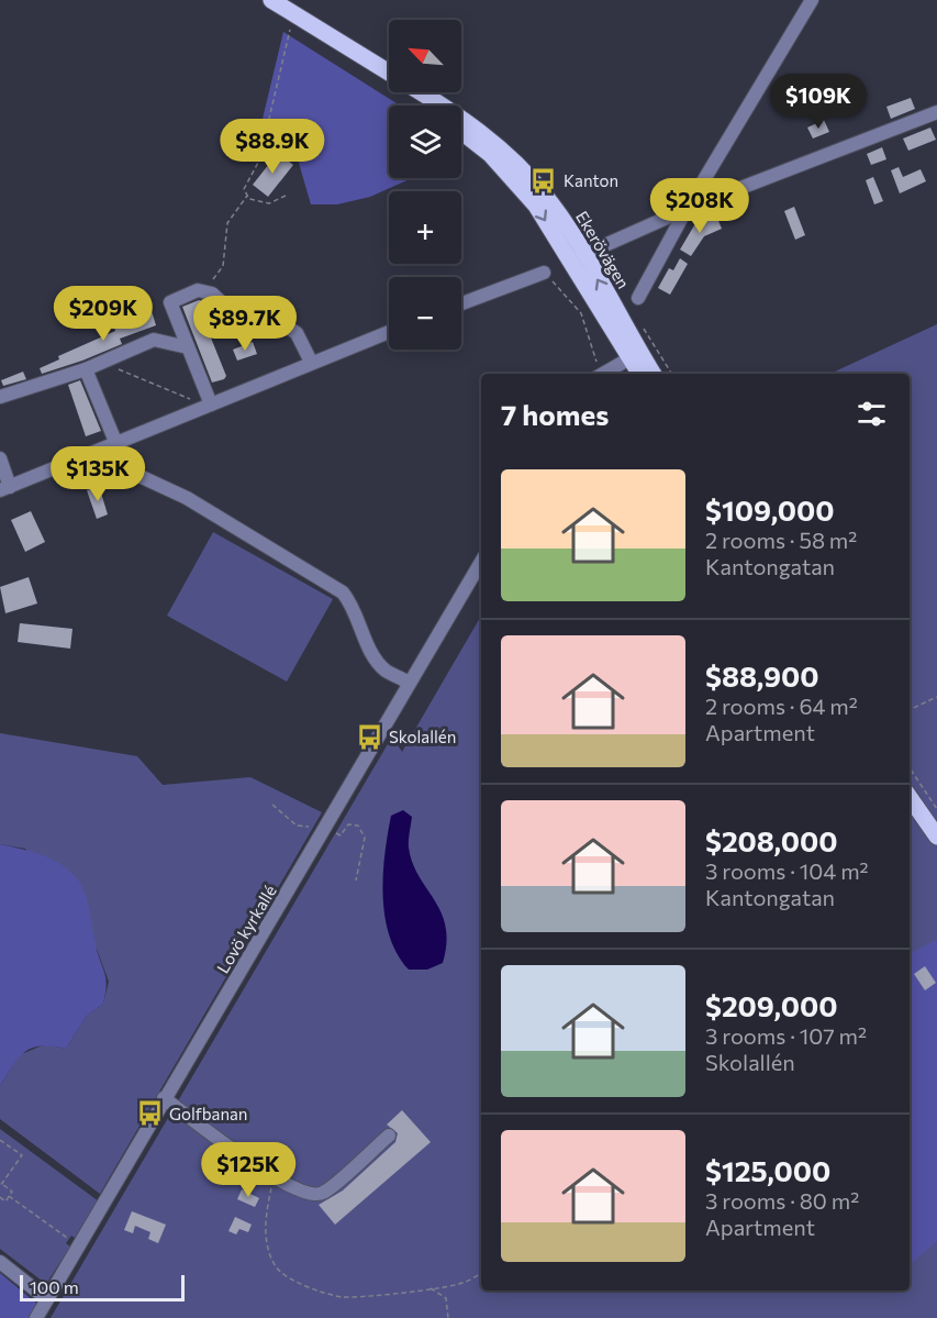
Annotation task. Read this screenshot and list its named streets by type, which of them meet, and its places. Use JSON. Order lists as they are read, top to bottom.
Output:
{
  "streets": {
    "main road": ["Ekerövägen"],
    "street": ["Lovö kyrkallé"]
  },
  "places": {
    "bus stop": ["Kanton", "Skolallén", "Golfbanan"]
  },
  "scale_bar": "100 m",
  "north": "top left",
  "page": {
    "map_buttons": ["+", "−"],
    "price": [
      "$109K",
      "$88.9K",
      "$208K",
      "$209K",
      "$89.7K",
      "$135K",
      "$125K"
    ],
    "heading": "7 homes",
    "list": [
      {
        "name": "$109,000",
        "note": "2 rooms · 58 m² · Kantongatan"
      },
      {
        "name": "$88,900",
        "note": "2 rooms · 64 m² · Apartment"
      },
      {
        "name": "$208,000",
        "note": "3 rooms · 104 m² · Kantongatan"
      },
      {
        "name": "$209,000",
        "note": "3 rooms · 107 m² · Skolallén"
      },
      {
        "name": "$125,000",
        "note": "3 rooms · 80 m² · Apartment"
      }
    ],
    "scale": "100 m"
  }
}
